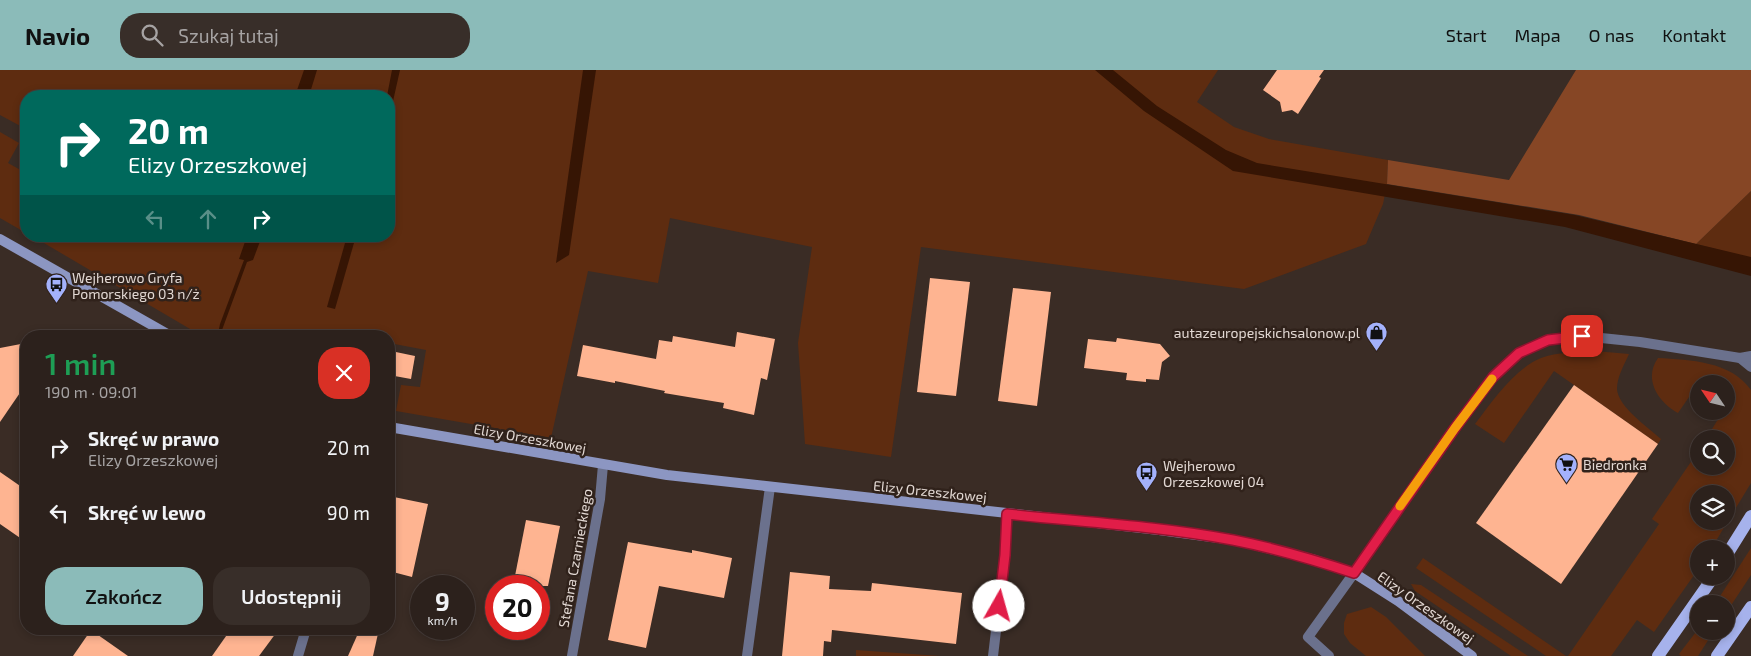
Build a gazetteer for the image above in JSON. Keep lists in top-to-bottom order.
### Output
{
  "streets": {
    "street": ["Elizy Orzeszkowej", "Stefana Czarnieckiego"]
  },
  "crossings": [
    ["Elizy Orzeszkowej", "Stefana Czarnieckiego"]
  ],
  "places": {
    "bus stop": ["Wejherowo Gryfa Pomorskiego 03 n/ż", "Wejherowo Orzeszkowej 04"],
    "shop": ["autazeuropejskichsalonow.pl"],
    "supermarket": ["Biedronka"]
  },
  "north": "top left",
  "page": {
    "header": "Navio",
    "search": "Szukaj tutaj",
    "nav": [
      "Start",
      "Mapa",
      "O nas",
      "Kontakt"
    ],
    "turn": ["20 m", "Elizy Orzeszkowej"],
    "heading": ["1 min", "190 m · 09:01"],
    "map_buttons": ["+", "−"],
    "list": [
      {
        "name": "Skręć w prawo",
        "note": "Elizy Orzeszkowej",
        "value": "20 m"
      },
      {
        "name": "Skręć w lewo",
        "value": "90 m"
      }
    ],
    "buttons": ["Zakończ", "Udostępnij"],
    "speed": "9 km/h",
    "limit": "20"
  }
}
